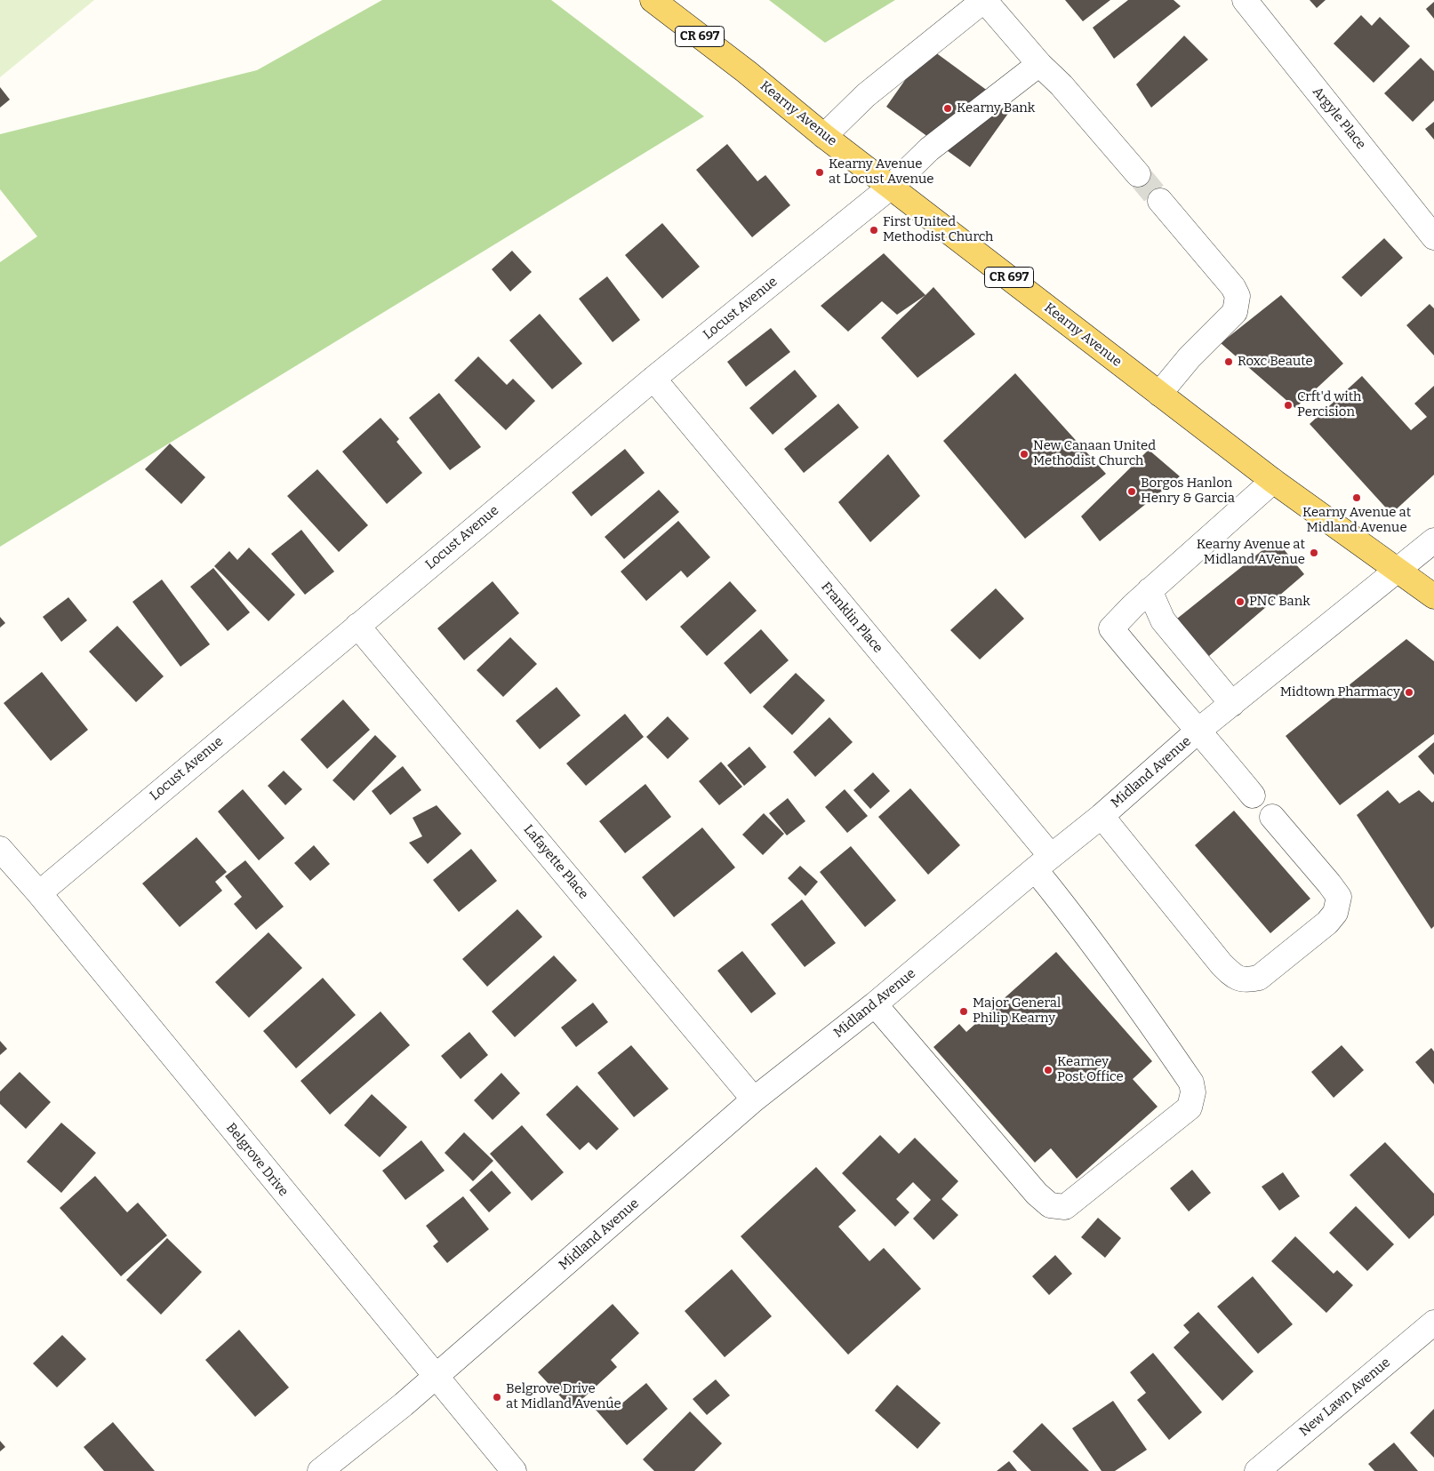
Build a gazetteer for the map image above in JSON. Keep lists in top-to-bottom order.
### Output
{
  "streets": {
    "main road": ["CR 697", "Kearny Avenue"],
    "street": [
      "Argyle Place",
      "Locust Avenue",
      "Franklin Place",
      "Midland Avenue",
      "Lafayette Place",
      "Belgrove Drive",
      "New Lawn Avenue"
    ]
  },
  "crossings": [
    ["Kearny Avenue", "Locust Avenue"],
    ["Kearny Avenue", "Midland Avenue"],
    ["Locust Avenue", "Franklin Place"],
    ["Locust Avenue", "Lafayette Place"],
    ["Locust Avenue", "Belgrove Drive"],
    ["Franklin Place", "Midland Avenue"],
    ["Midland Avenue", "Lafayette Place"],
    ["Midland Avenue", "Belgrove Drive"]
  ],
  "places": [
    "Kearny Bank",
    "Kearny Avenue at Locust Avenue",
    "First United Methodist Church",
    "Roxc Beaute",
    "Crft'd with Percision",
    "New Canaan United Methodist Church",
    "Borgos Hanlon Henry & Garcia",
    "Kearny Avenue at Midland Avenue",
    "Kearny Avenue at Midland AVenue",
    "PNC Bank",
    "Midtown Pharmacy",
    "Major General Philip Kearny",
    "Kearney Post Office",
    "Belgrove Drive at Midland Avenue"
  ]
}
